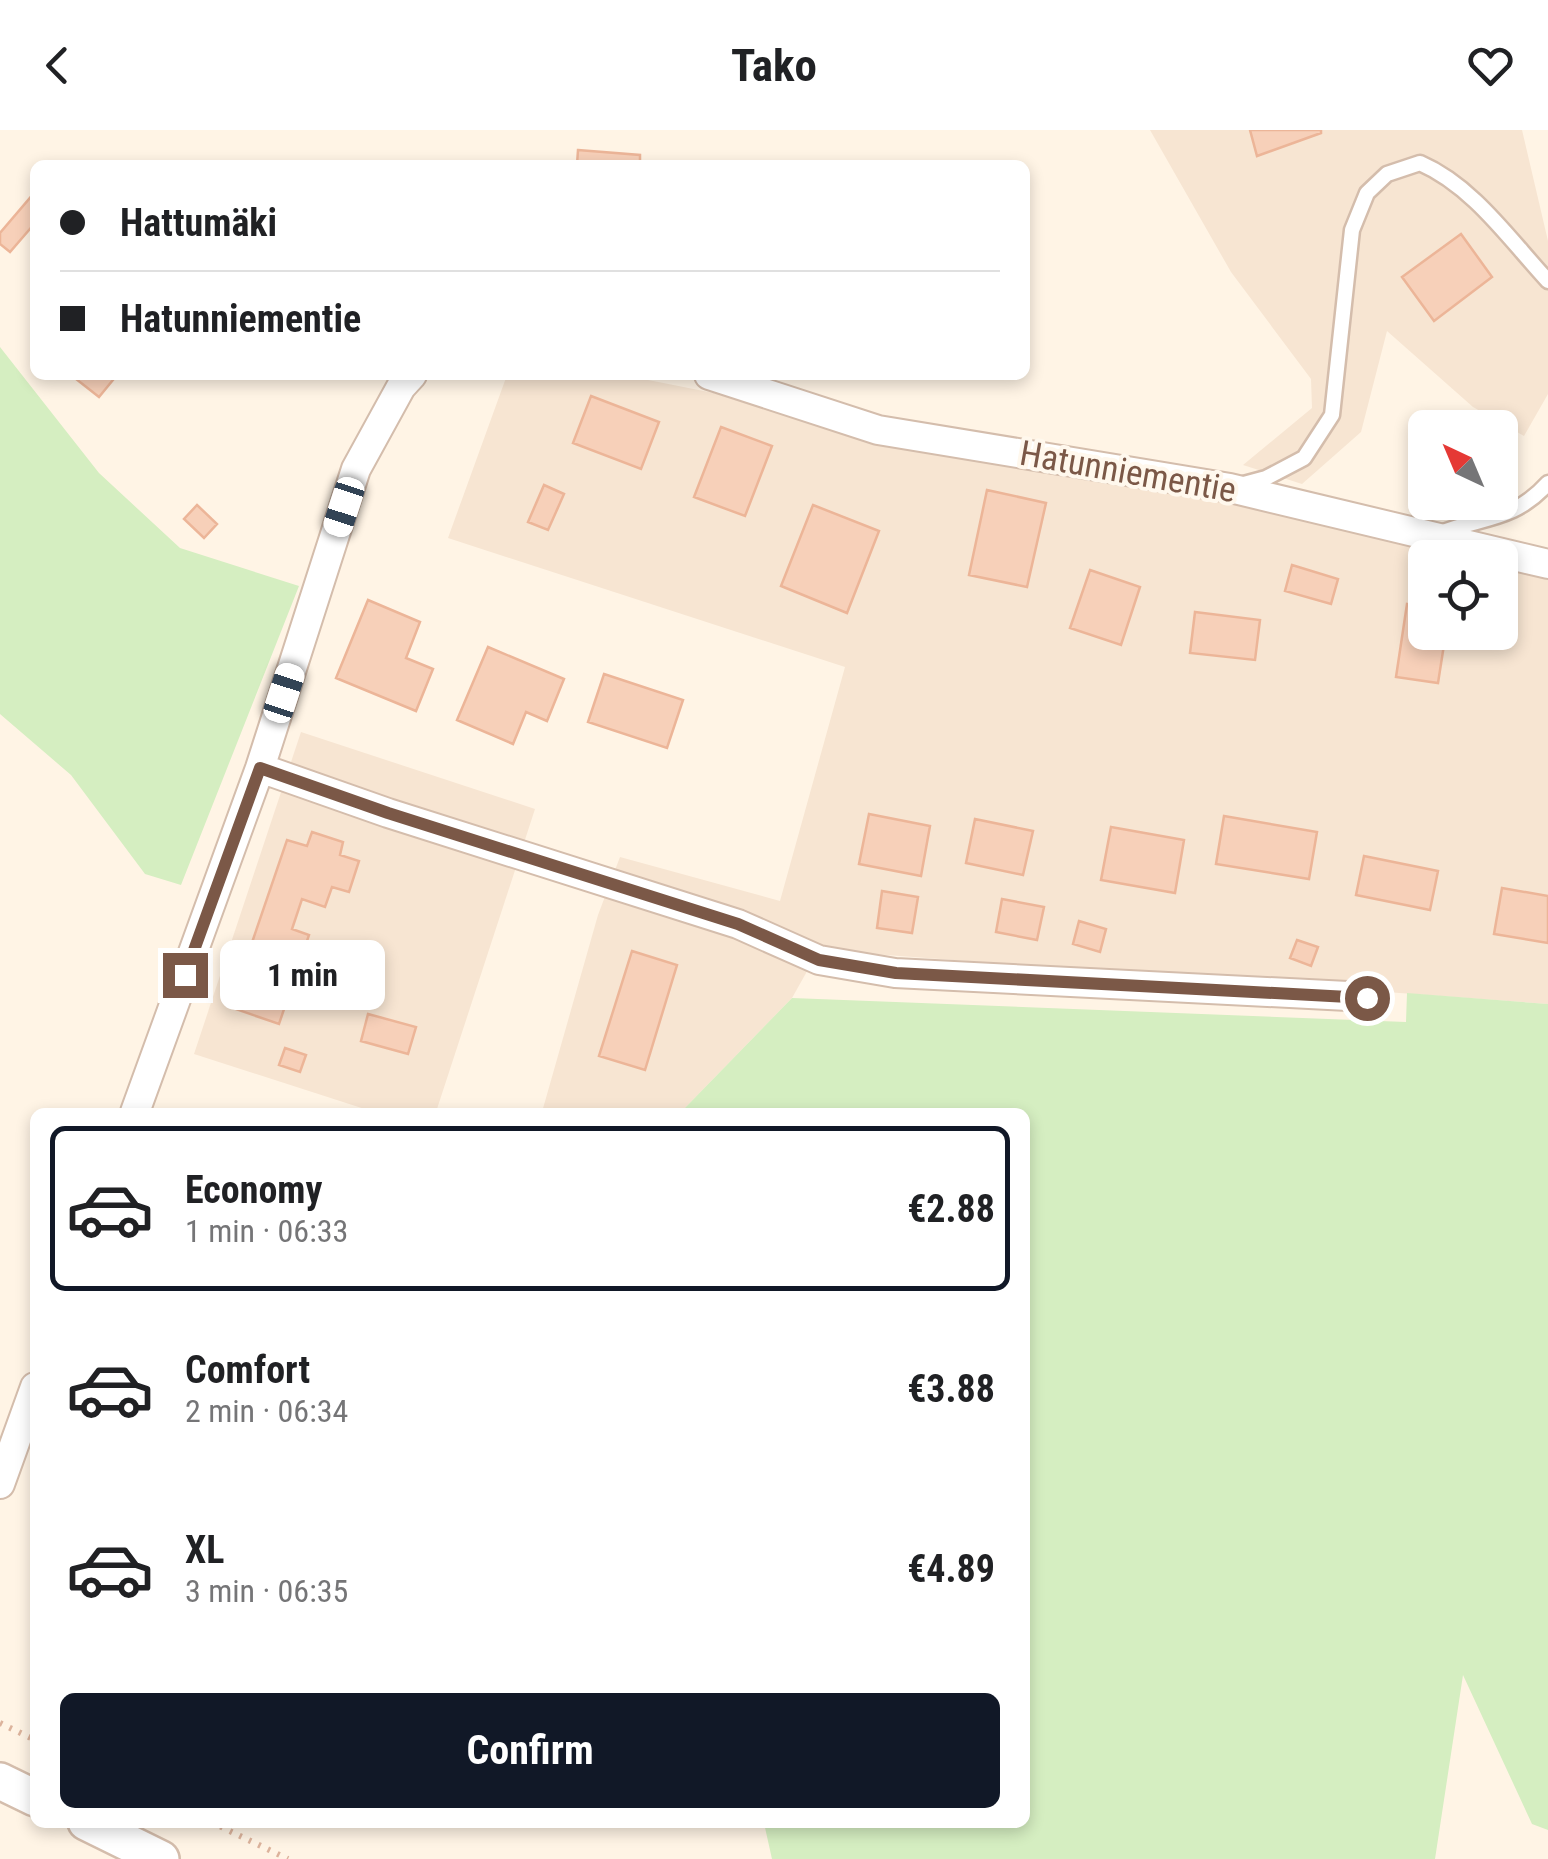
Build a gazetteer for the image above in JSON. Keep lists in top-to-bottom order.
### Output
{
  "streets": {
    "street": ["Hatunniementie"]
  },
  "north": "top left",
  "page": {
    "header": "Tako",
    "banner": ["Hattumäki", "Hatunniementie"],
    "bubble": "1 min",
    "list": [
      {
        "name": "Economy",
        "note": "1 min · 06:33",
        "value": "€2.88"
      },
      {
        "name": "Comfort",
        "note": "2 min · 06:34",
        "value": "€3.88"
      },
      {
        "name": "XL",
        "note": "3 min · 06:35",
        "value": "€4.89"
      }
    ],
    "buttons": "Confirm"
  }
}
